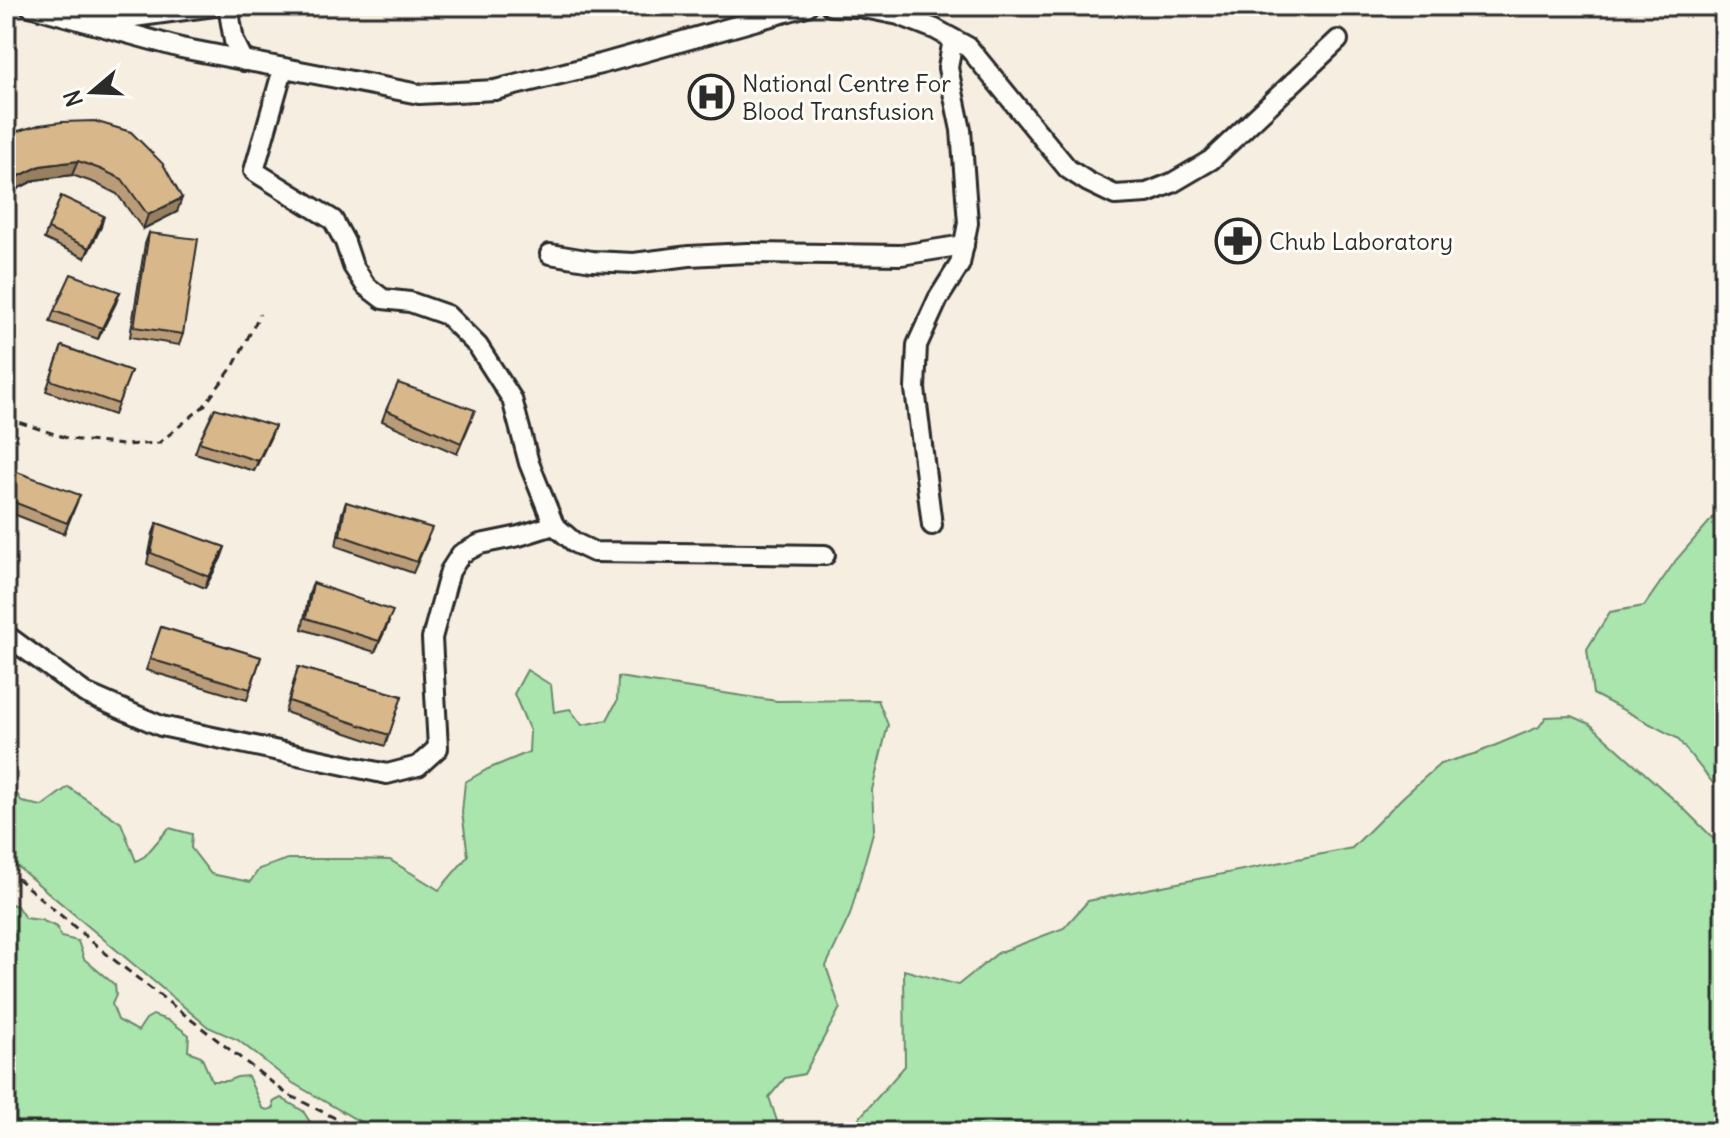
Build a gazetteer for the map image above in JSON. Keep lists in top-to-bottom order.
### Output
{
  "places": {
    "hospital": ["National Centre For Blood Transfusion"],
    "pharmacy": ["Chub Laboratory"]
  },
  "north": "left"
}
